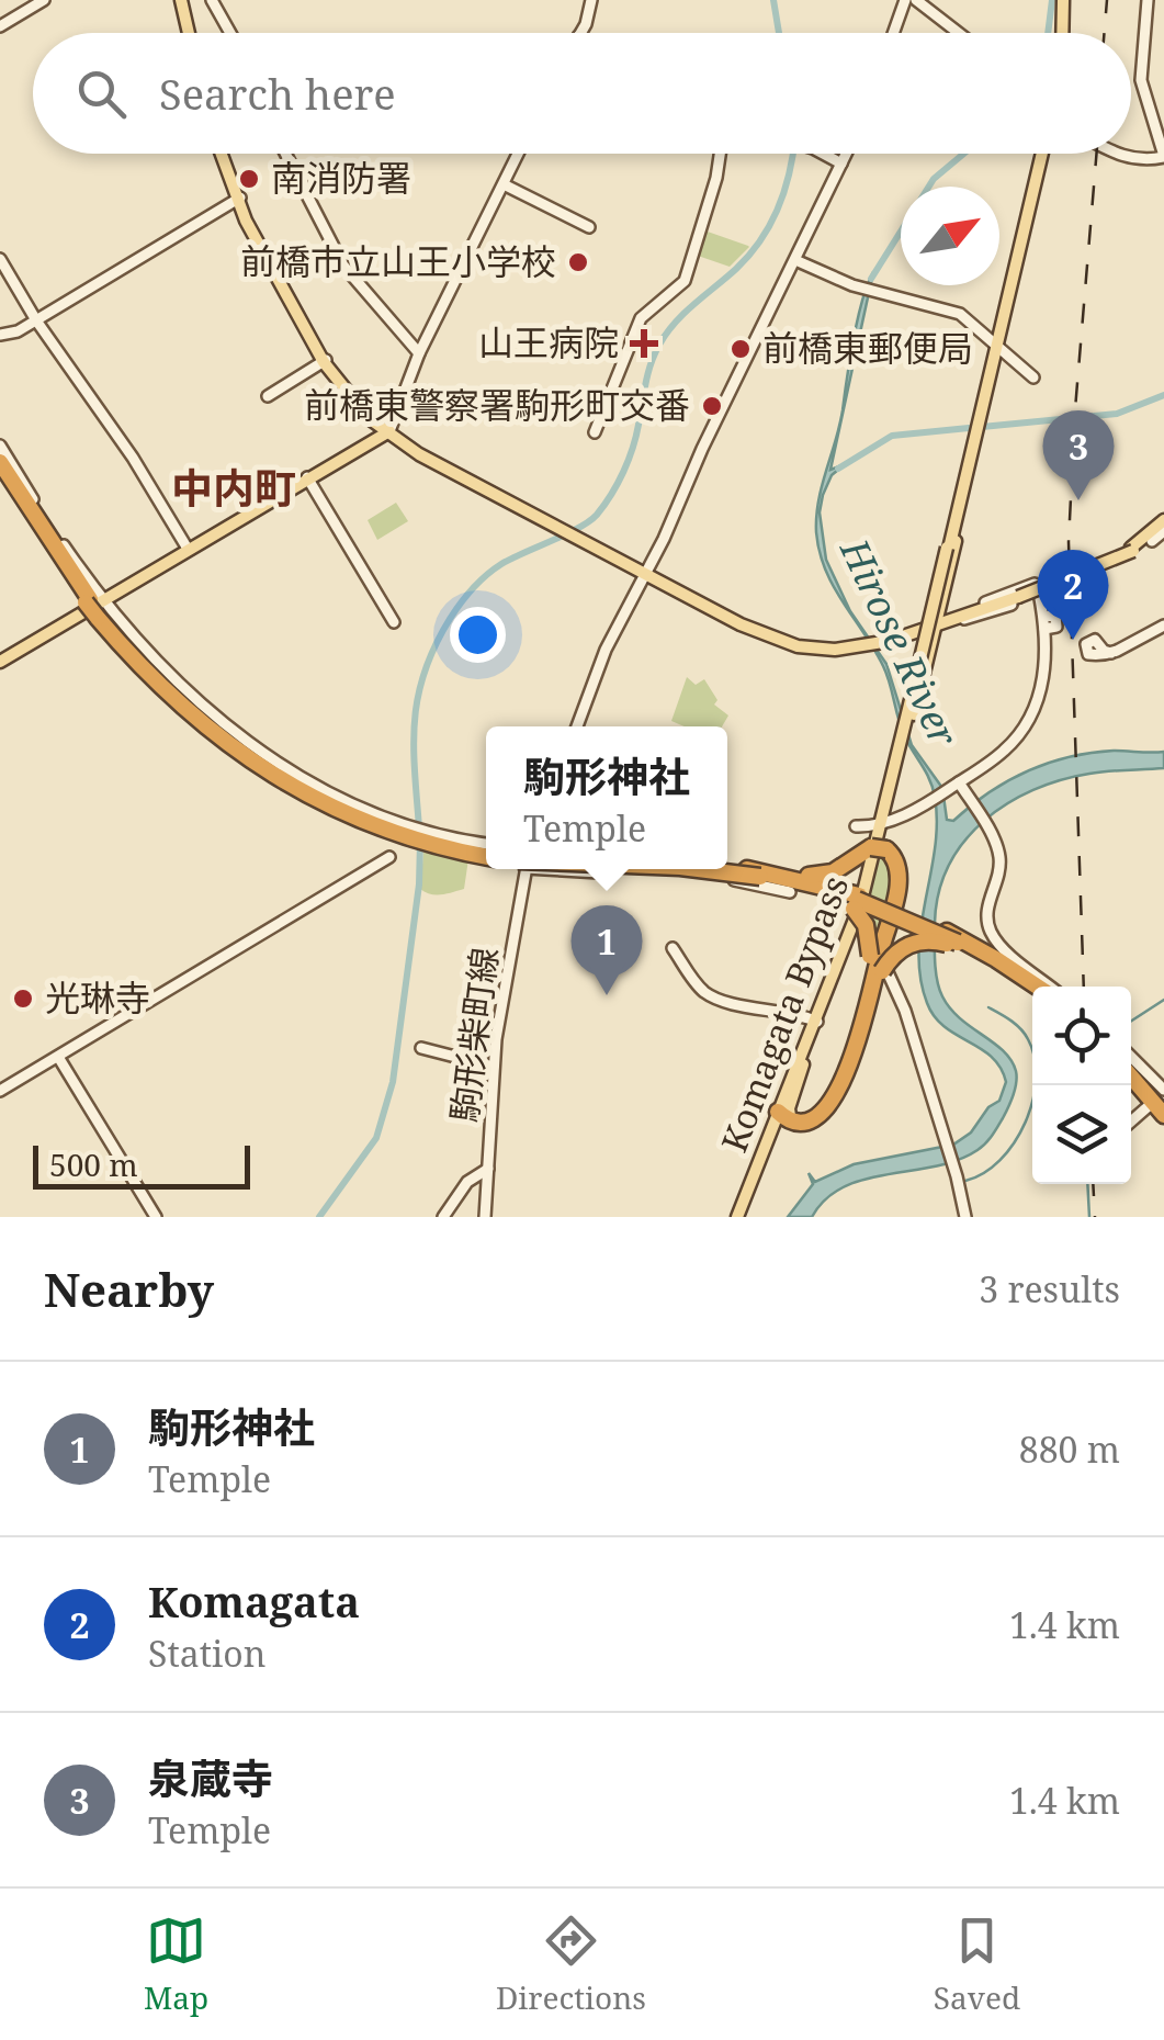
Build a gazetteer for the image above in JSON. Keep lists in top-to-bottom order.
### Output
{
  "streets": {
    "main road": ["Komagata Bypass"],
    "street": ["駒形柴町線"]
  },
  "districts": ["中内町"],
  "water": ["Hirose River"],
  "places": {
    "other": [
      "南消防署",
      "前橋市立山王小学校",
      "前橋東郵便局",
      "前橋東警察署駒形町交番",
      "光琳寺"
    ],
    "health": ["山王病院"]
  },
  "scale_bar": "500 m",
  "north": "top right",
  "page": {
    "search": "Search here",
    "pins": ["3", "2", "1"],
    "popup": ["駒形神社", "Temple"],
    "scale": "500 m",
    "heading": ["Nearby", "3 results"],
    "list": [
      {
        "mark": "1",
        "name": "駒形神社",
        "note": "Temple",
        "value": "880 m"
      },
      {
        "mark": "2",
        "name": "Komagata",
        "note": "Station",
        "value": "1.4 km"
      },
      {
        "mark": "3",
        "name": "泉蔵寺",
        "note": "Temple",
        "value": "1.4 km"
      }
    ],
    "nav": ["Map", "Directions", "Saved"]
  }
}
